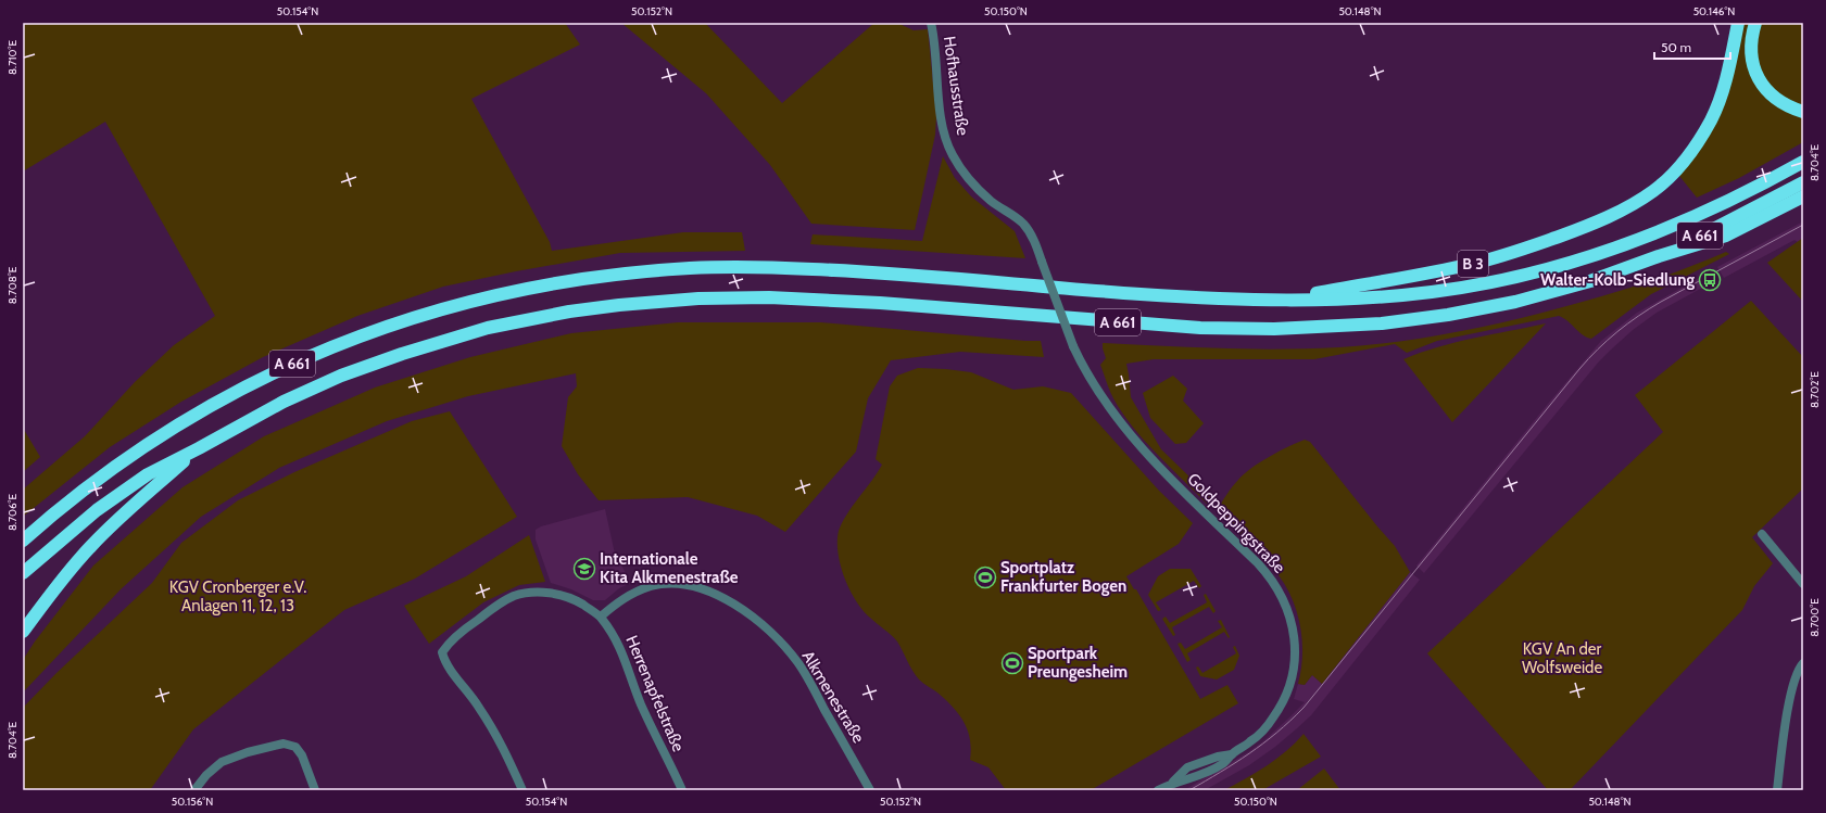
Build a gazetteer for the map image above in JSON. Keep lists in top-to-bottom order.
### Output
{
  "streets": {
    "highway": ["A 661", "B 3"],
    "street": [
      "Hofhausstraße",
      "Goldpeppingstraße",
      "Herrenapfelstraße",
      "Alkmenestraße"
    ]
  },
  "crossings": [
    ["Hofhausstraße", "Goldpeppingstraße"],
    ["A 661", "B 3"],
    ["Herrenapfelstraße", "Alkmenestraße"]
  ],
  "parks": ["KGV Cronberger e.V. Anlagen 11, 12, 13", "KGV An der Wolfsweide"],
  "places": {
    "bus stop": ["Walter-Kolb-Siedlung"],
    "school or university": ["Internationale Kita Alkmenestraße"],
    "sports": ["Sportplatz Frankfurter Bogen", "Sportpark Preungesheim"]
  },
  "scale_bar": "50 m",
  "coordinates": [
    "50.154°N",
    "50.152°N",
    "50.150°N",
    "50.148°N",
    "50.146°N",
    "8.710°E",
    "8.704°E",
    "8.708°E",
    "8.702°E",
    "8.706°E",
    "8.700°E",
    "50.156°N"
  ]
}
